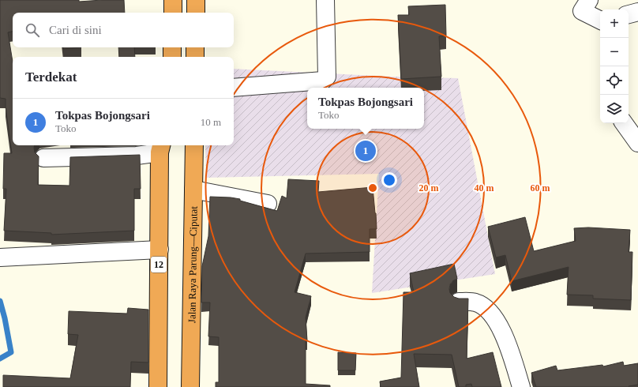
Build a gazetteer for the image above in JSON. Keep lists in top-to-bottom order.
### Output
{
  "streets": {
    "highway": ["12", "Jalan Raya Parung—Ciputat"]
  },
  "page": {
    "map_buttons": ["+", "−"],
    "search": "Cari di sini",
    "heading": "Terdekat",
    "popup": ["Tokpas Bojongsari", "Toko"],
    "list": [
      {
        "mark": "1",
        "name": "Tokpas Bojongsari",
        "note": "Toko",
        "value": "10 m"
      }
    ],
    "pins": "1"
  },
  "rings": ["20 m", "40 m", "60 m"]
}
